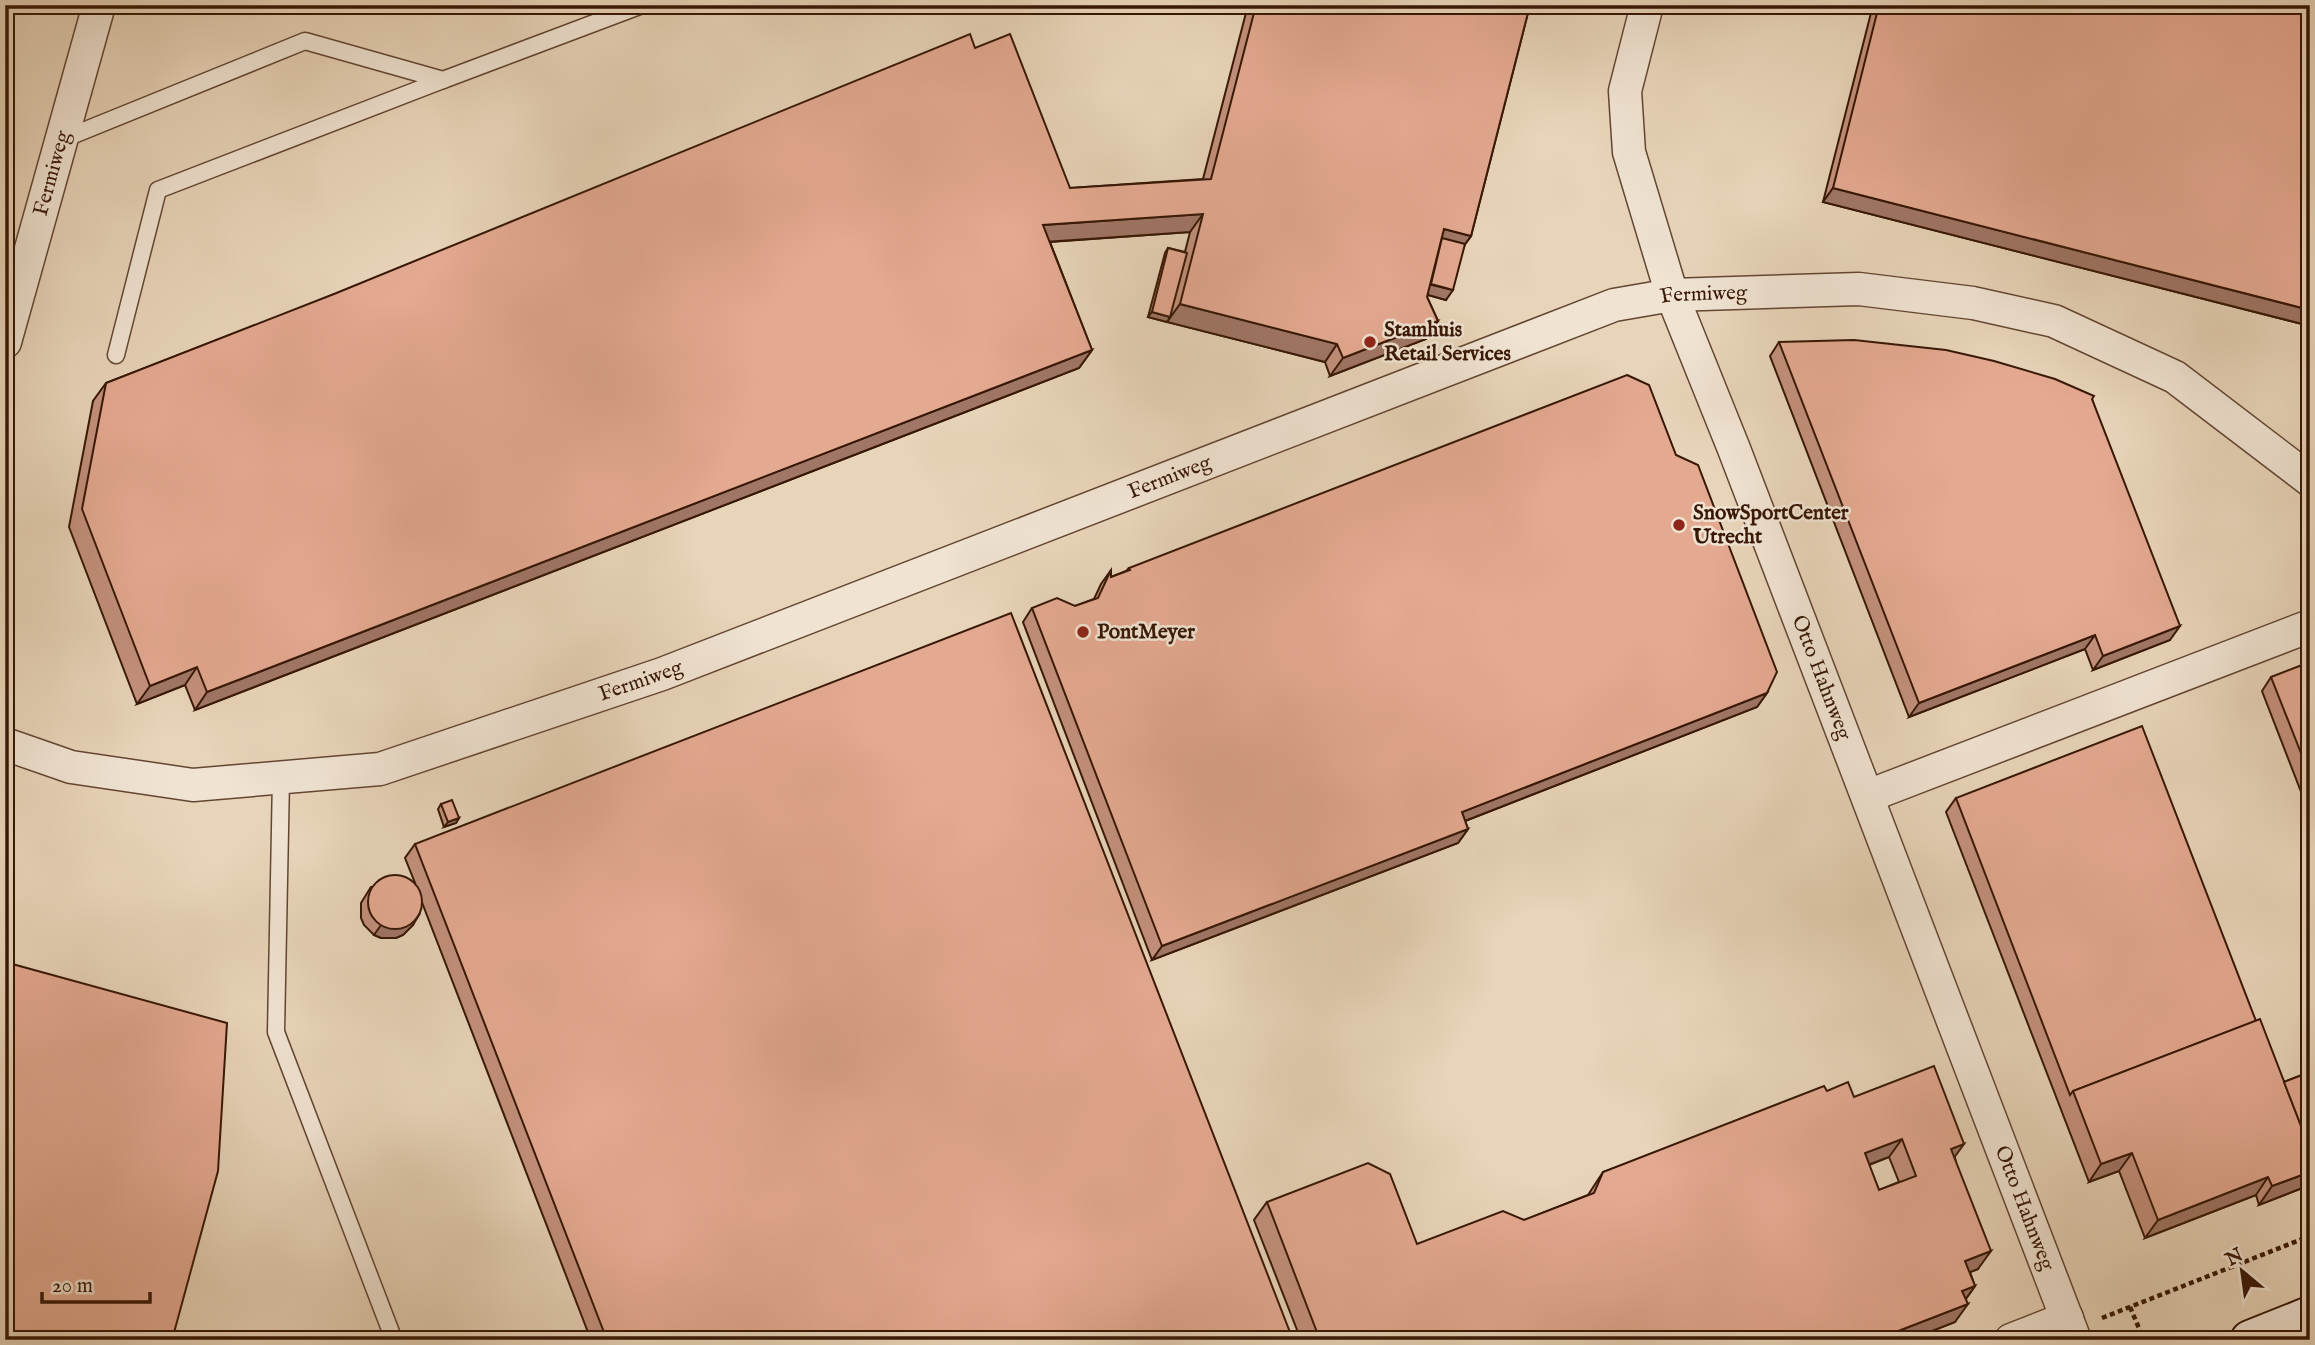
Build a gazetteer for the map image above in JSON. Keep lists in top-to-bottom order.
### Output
{
  "streets": {
    "street": ["Fermiweg", "Otto Hahnweg"]
  },
  "crossings": [
    ["Fermiweg", "Otto Hahnweg"]
  ],
  "places": ["Stamhuis Retail Services", "SnowSportCenter Utrecht", "PontMeyer"],
  "scale_bar": "20 m",
  "north": "top left"
}
